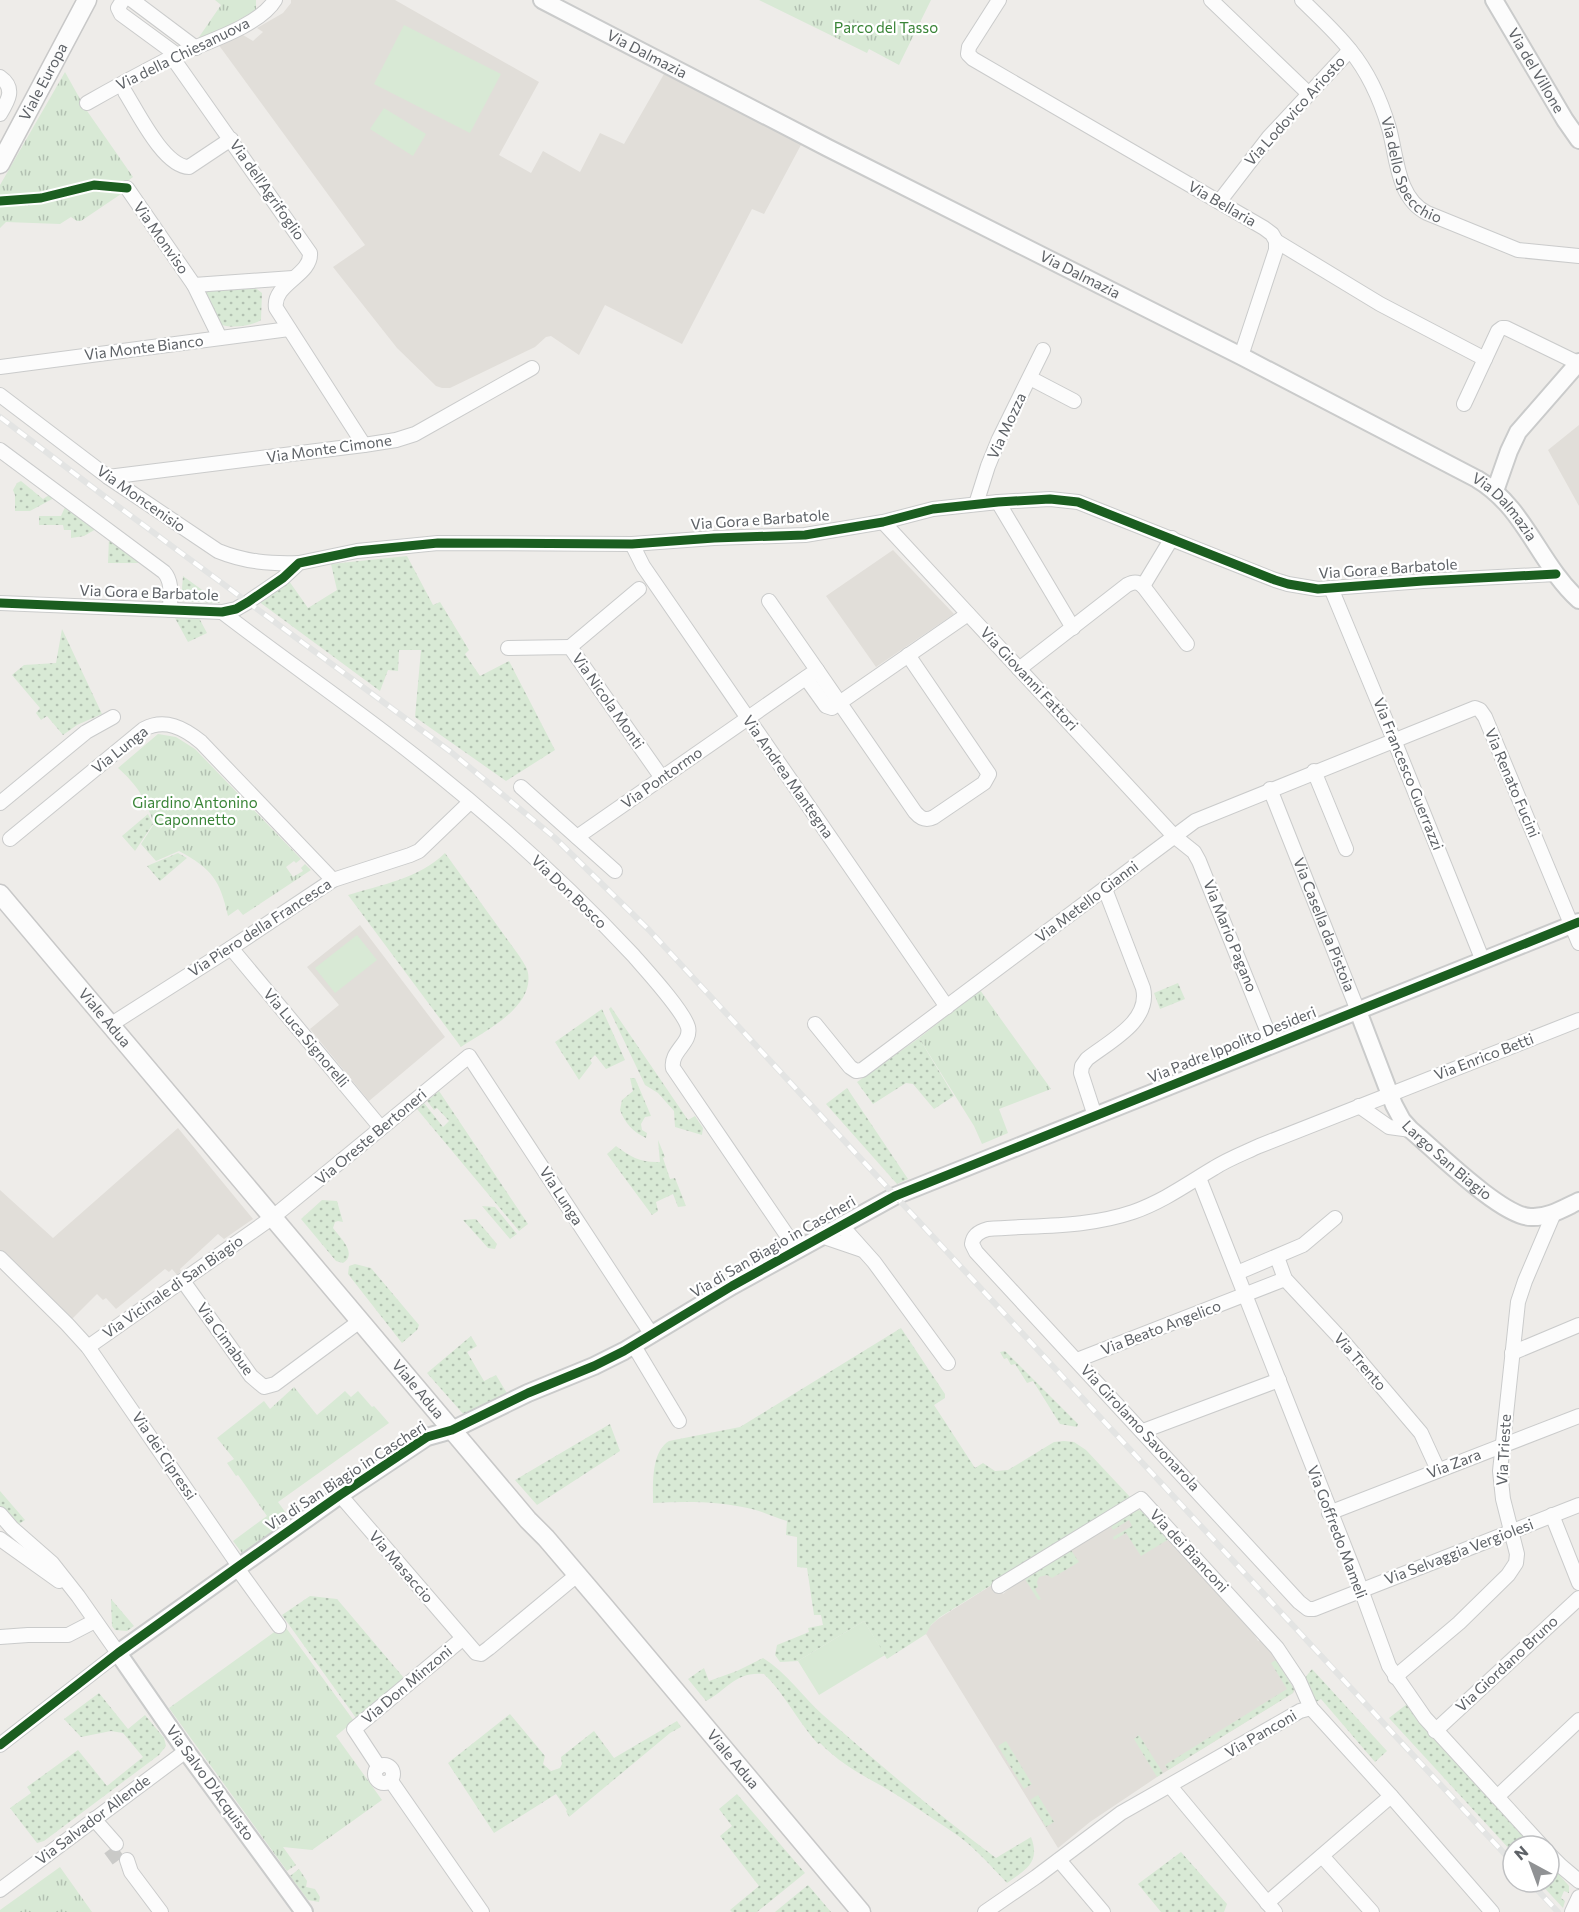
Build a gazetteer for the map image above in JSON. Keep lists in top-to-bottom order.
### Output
{
  "streets": {
    "main road": ["Viale Europa", "Viale Adua"],
    "street": [
      "Via della Chiesanuova",
      "Via Dalmazia",
      "Via del Villone",
      "Via Lodovico Ariosto",
      "Via dello Specchio",
      "Via dell'Agrifoglio",
      "Via Bellaria",
      "Via Monviso",
      "Via Monte Bianco",
      "Via Mozza",
      "Via Monte Cimone",
      "Via Moncenisio",
      "Via Gora e Barbatole",
      "Via Giovanni Fattori",
      "Via Nicola Monti",
      "Via Lunga",
      "Via Francesco Guerrazzi",
      "Via Andrea Mantegna",
      "Via Pontormo",
      "Via Renato Fucini",
      "Via Don Bosco",
      "Via Metello Gianni",
      "Via Casella da Pistoia",
      "Via Piero della Francesca",
      "Via Mario Pagano",
      "Via Luca Signorelli",
      "Via Padre Ippolito Desideri",
      "Via Enrico Betti",
      "Via Oreste Bertoneri",
      "Largo San Biagio",
      "Via di San Biagio in Cascheri",
      "Via Vicinale di San Biagio",
      "Via Beato Angelico",
      "Via Cimabue",
      "Via Trento",
      "Via Girolamo Savonarola",
      "Via Trieste",
      "Via dei Cipressi",
      "Via Zara",
      "Via Goffredo Mameli",
      "Via dei Bianconi",
      "Via Selvaggia Vergiolesi",
      "Via Masaccio",
      "Via Giordano Bruno",
      "Via Don Minzoni",
      "Via Panconi",
      "Via Salvo D'Acquisto",
      "Via Salvador Allende"
    ]
  },
  "crossings": [
    ["Via della Chiesanuova", "Via dell'Agrifoglio"],
    ["Via Dalmazia", "Via Gora e Barbatole"],
    ["Via Lodovico Ariosto", "Via dello Specchio"],
    ["Via Lodovico Ariosto", "Via Bellaria"],
    ["Via dell'Agrifoglio", "Via Monte Bianco"],
    ["Via dell'Agrifoglio", "Via Monte Cimone"],
    ["Via Monviso", "Via Monte Bianco"],
    ["Via Mozza", "Via Gora e Barbatole"],
    ["Via Monte Cimone", "Via Moncenisio"],
    ["Via Moncenisio", "Via Gora e Barbatole"],
    ["Via Gora e Barbatole", "Via Giovanni Fattori"],
    ["Via Gora e Barbatole", "Via Francesco Guerrazzi"],
    ["Via Gora e Barbatole", "Via Andrea Mantegna"],
    ["Via Gora e Barbatole", "Via Don Bosco"],
    ["Via Giovanni Fattori", "Via Metello Gianni"],
    ["Via Giovanni Fattori", "Via Mario Pagano"],
    ["Via Nicola Monti", "Via Pontormo"],
    ["Via Lunga", "Via Piero della Francesca"],
    ["Via Lunga", "Via Oreste Bertoneri"],
    ["Via Lunga", "Via di San Biagio in Cascheri"],
    ["Via Francesco Guerrazzi", "Via Renato Fucini"],
    ["Via Francesco Guerrazzi", "Via Metello Gianni"],
    ["Via Francesco Guerrazzi", "Via Padre Ippolito Desideri"],
    ["Via Andrea Mantegna", "Via Pontormo"],
    ["Via Andrea Mantegna", "Via Metello Gianni"],
    ["Via Renato Fucini", "Via Metello Gianni"],
    ["Via Renato Fucini", "Via Padre Ippolito Desideri"],
    ["Via Don Bosco", "Via Piero della Francesca"],
    ["Via Don Bosco", "Via di San Biagio in Cascheri"],
    ["Via Metello Gianni", "Via Casella da Pistoia"],
    ["Via Metello Gianni", "Via Mario Pagano"],
    ["Via Casella da Pistoia", "Via Padre Ippolito Desideri"],
    ["Via Casella da Pistoia", "Via Enrico Betti"],
    ["Via Casella da Pistoia", "Largo San Biagio"],
    ["Via Piero della Francesca", "Viale Adua"],
    ["Via Piero della Francesca", "Via Luca Signorelli"],
    ["Via Mario Pagano", "Via Padre Ippolito Desideri"],
    ["Viale Adua", "Via Oreste Bertoneri"],
    ["Viale Adua", "Via di San Biagio in Cascheri"],
    ["Viale Adua", "Via Vicinale di San Biagio"],
    ["Viale Adua", "Via Cimabue"],
    ["Viale Adua", "Via Don Minzoni"],
    ["Via Luca Signorelli", "Via Oreste Bertoneri"],
    ["Via Padre Ippolito Desideri", "Via di San Biagio in Cascheri"],
    ["Via Enrico Betti", "Largo San Biagio"],
    ["Via Enrico Betti", "Via Girolamo Savonarola"],
    ["Via Enrico Betti", "Via Goffredo Mameli"],
    ["Via Oreste Bertoneri", "Via Vicinale di San Biagio"],
    ["Largo San Biagio", "Via Trieste"],
    ["Via di San Biagio in Cascheri", "Via dei Cipressi"],
    ["Via di San Biagio in Cascheri", "Via Masaccio"],
    ["Via di San Biagio in Cascheri", "Via Salvo D'Acquisto"],
    ["Via Vicinale di San Biagio", "Via Cimabue"],
    ["Via Vicinale di San Biagio", "Via dei Cipressi"],
    ["Via Beato Angelico", "Via Trento"],
    ["Via Beato Angelico", "Via Girolamo Savonarola"],
    ["Via Beato Angelico", "Via Goffredo Mameli"],
    ["Via Trento", "Via Zara"],
    ["Via Girolamo Savonarola", "Via Selvaggia Vergiolesi"],
    ["Via Trieste", "Via Zara"],
    ["Via Trieste", "Via Goffredo Mameli"],
    ["Via Trieste", "Via Selvaggia Vergiolesi"],
    ["Via Zara", "Via Goffredo Mameli"],
    ["Via Goffredo Mameli", "Via Selvaggia Vergiolesi"],
    ["Via Goffredo Mameli", "Via Giordano Bruno"],
    ["Via dei Bianconi", "Via Panconi"],
    ["Via Masaccio", "Via Don Minzoni"],
    ["Via Salvo D'Acquisto", "Via Salvador Allende"]
  ],
  "parks": ["Parco del Tasso", "Giardino Antonino Caponnetto"],
  "north": "top left"
}
